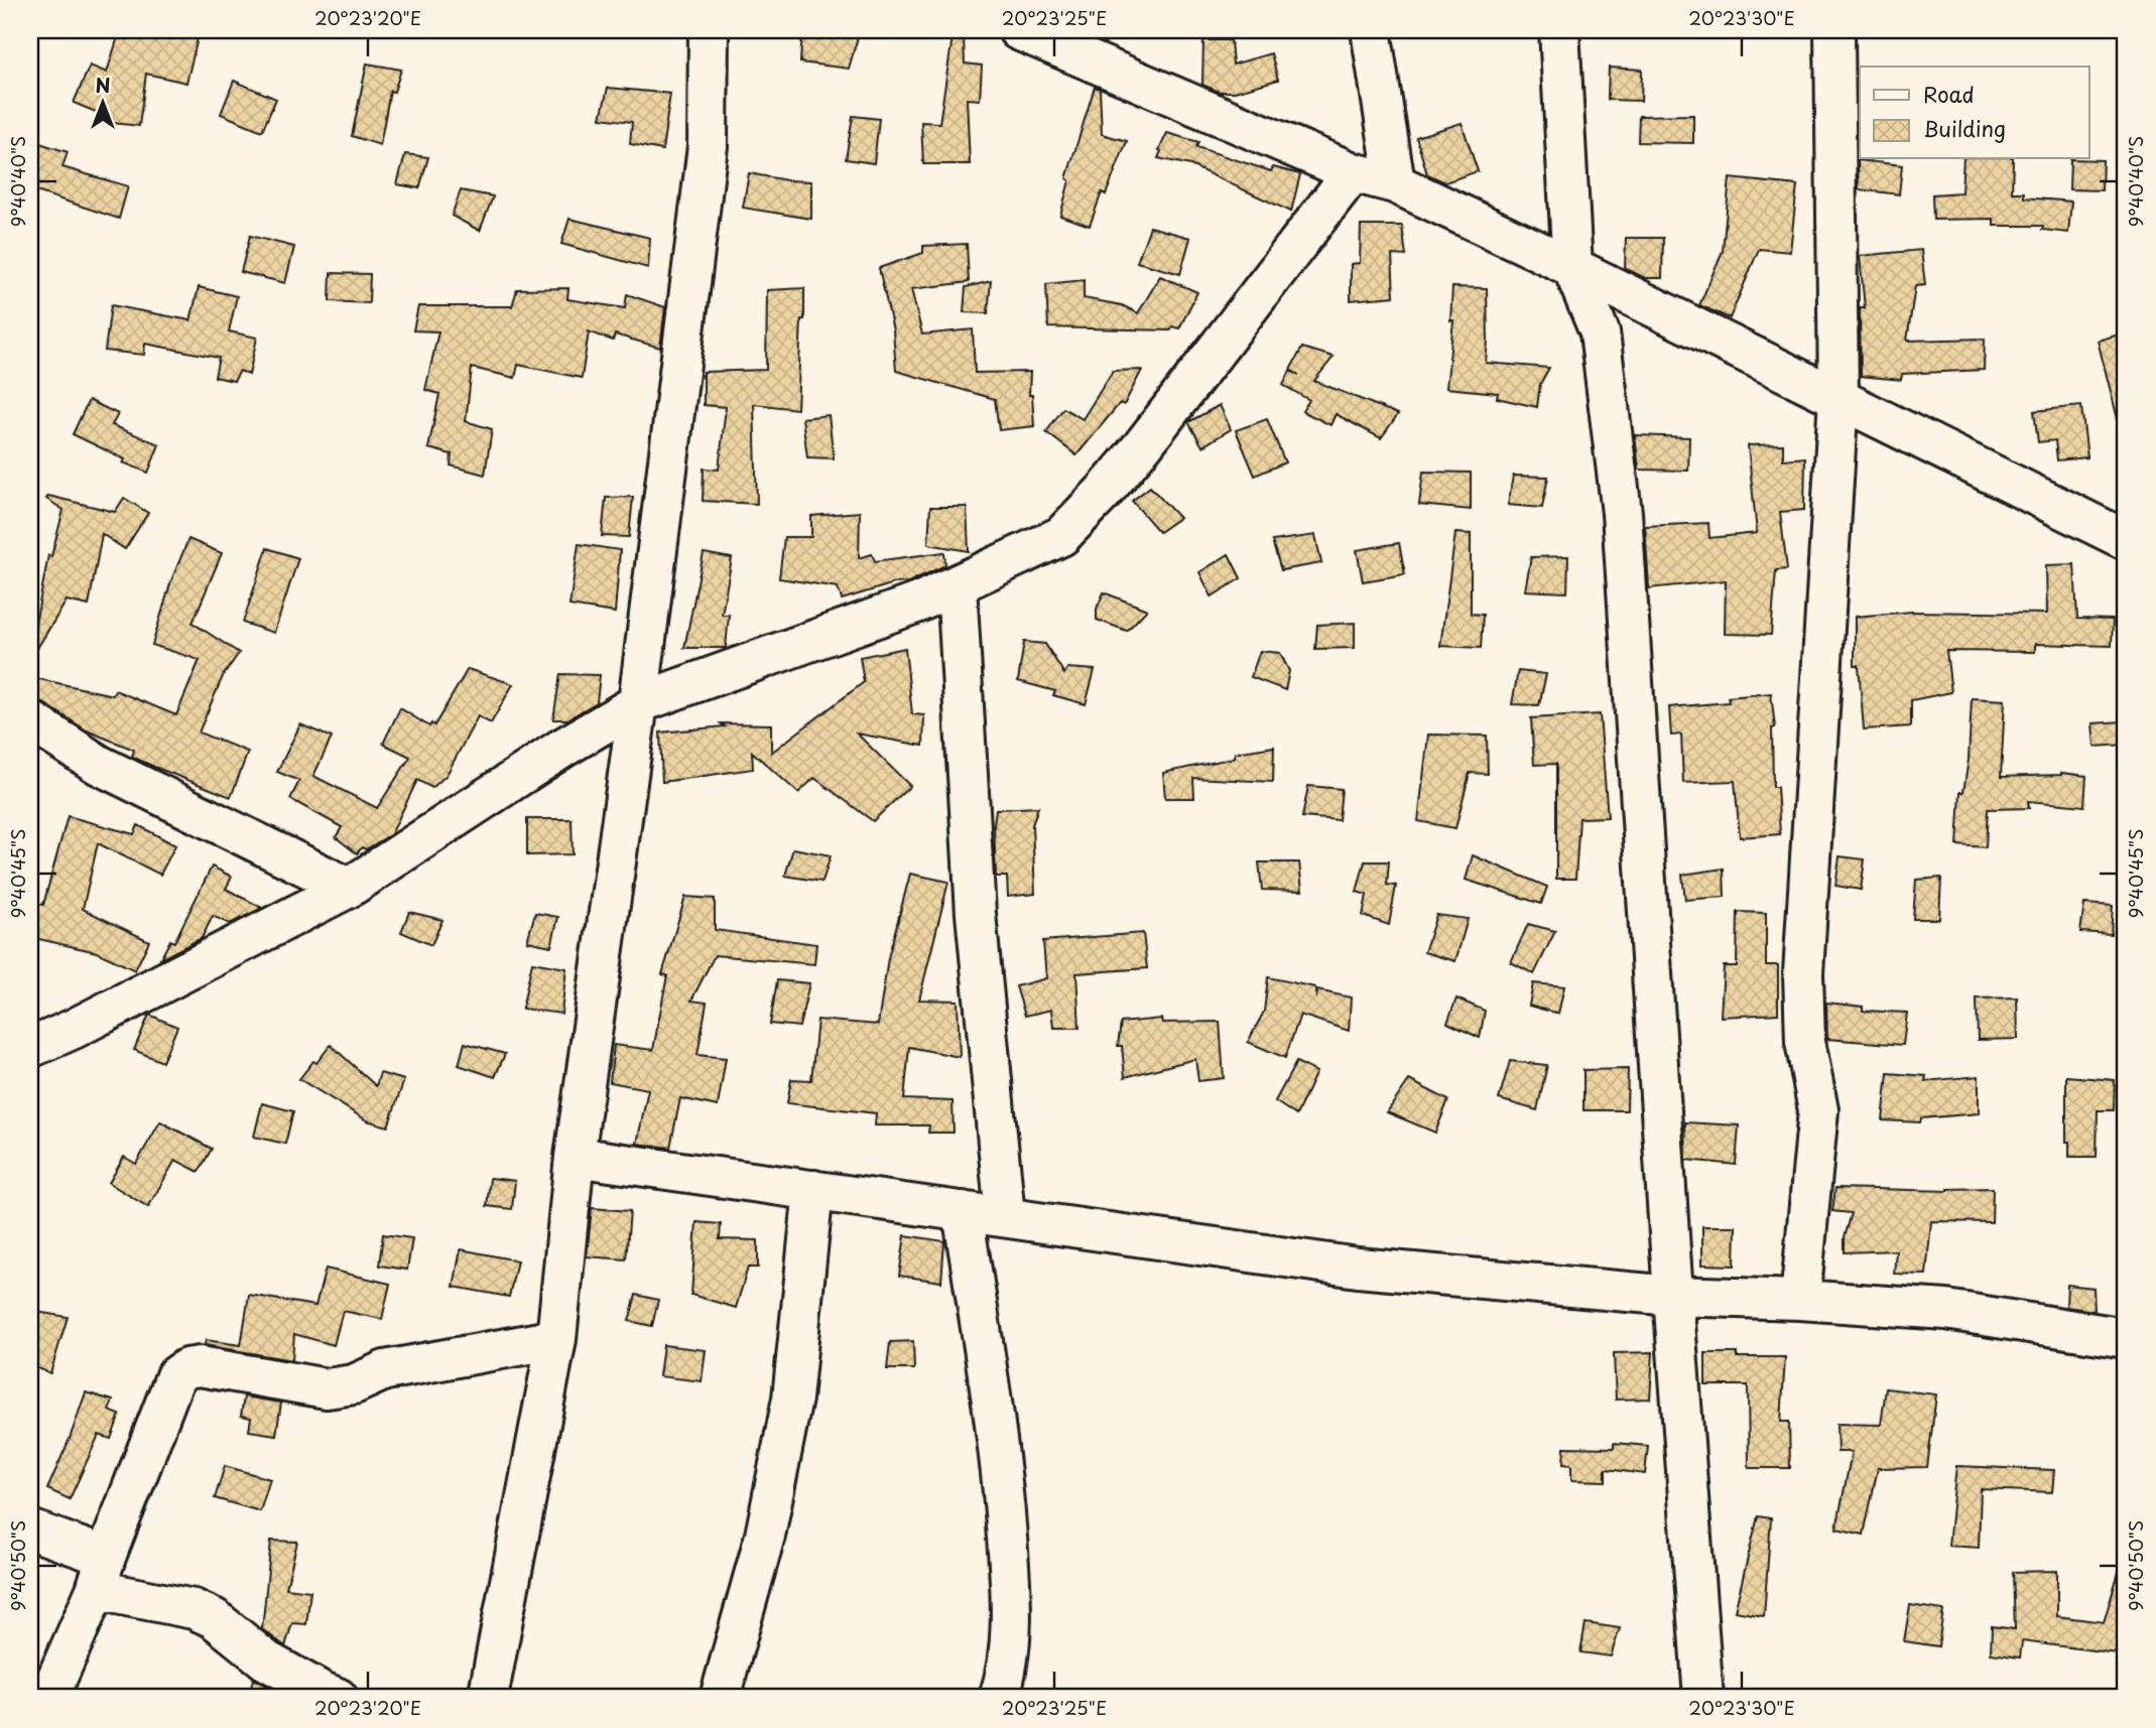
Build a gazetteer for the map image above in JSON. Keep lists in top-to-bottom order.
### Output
{
  "legend": ["Road", "Building"],
  "north": "top",
  "coordinates": [
    "20°23'20\"E",
    "20°23'25\"E",
    "20°23'30\"E",
    "9°40'40\"S",
    "9°40'45\"S",
    "9°40'50\"S"
  ]
}
